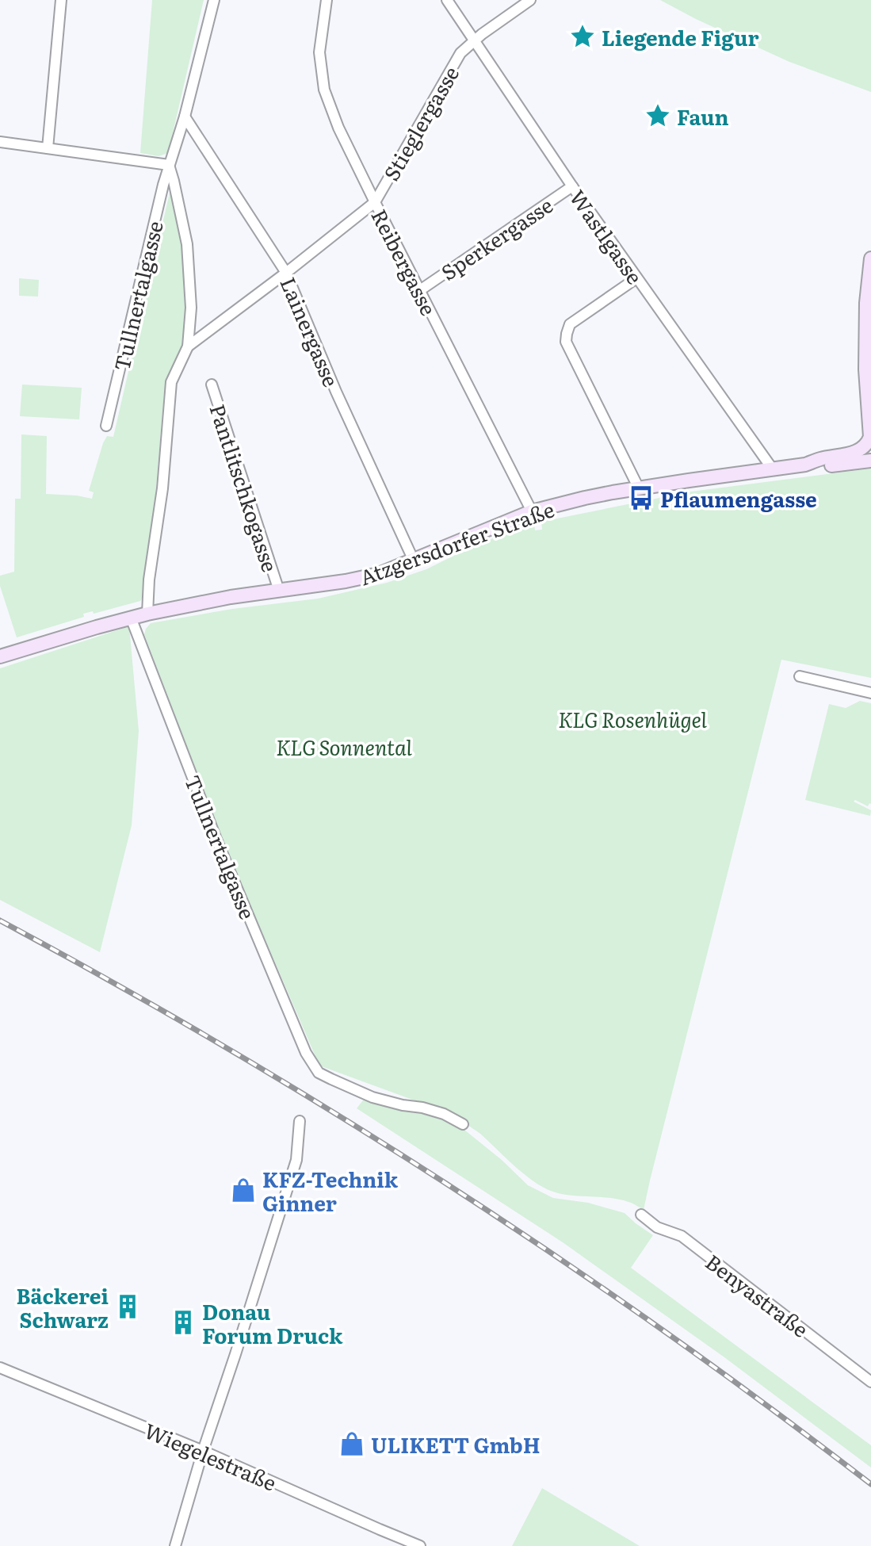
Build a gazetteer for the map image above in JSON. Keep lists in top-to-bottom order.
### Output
{
  "streets": {
    "street": [
      "Stieglergasse",
      "Wastlgasse",
      "Sperkergasse",
      "Reibergasse",
      "Tullnertalgasse",
      "Lainergasse",
      "Pantlitschkogasse",
      "Atzgersdorfer Straße",
      "Benyastraße",
      "Wiegelestraße"
    ]
  },
  "crossings": [
    ["Stieglergasse", "Wastlgasse"],
    ["Stieglergasse", "Reibergasse"],
    ["Stieglergasse", "Tullnertalgasse"],
    ["Stieglergasse", "Lainergasse"],
    ["Wastlgasse", "Sperkergasse"],
    ["Wastlgasse", "Atzgersdorfer Straße"],
    ["Sperkergasse", "Reibergasse"],
    ["Reibergasse", "Atzgersdorfer Straße"],
    ["Tullnertalgasse", "Lainergasse"],
    ["Tullnertalgasse", "Atzgersdorfer Straße"],
    ["Lainergasse", "Atzgersdorfer Straße"],
    ["Pantlitschkogasse", "Atzgersdorfer Straße"]
  ],
  "parks": ["KLG Rosenhügel", "KLG Sonnental"],
  "places": {
    "place": ["Liegende Figur", "Faun"],
    "bus stop": ["Pflaumengasse"],
    "shop": ["KFZ-Technik Ginner", "ULIKETT GmbH"],
    "building": ["Bäckerei Schwarz", "Donau Forum Druck"]
  }
}
